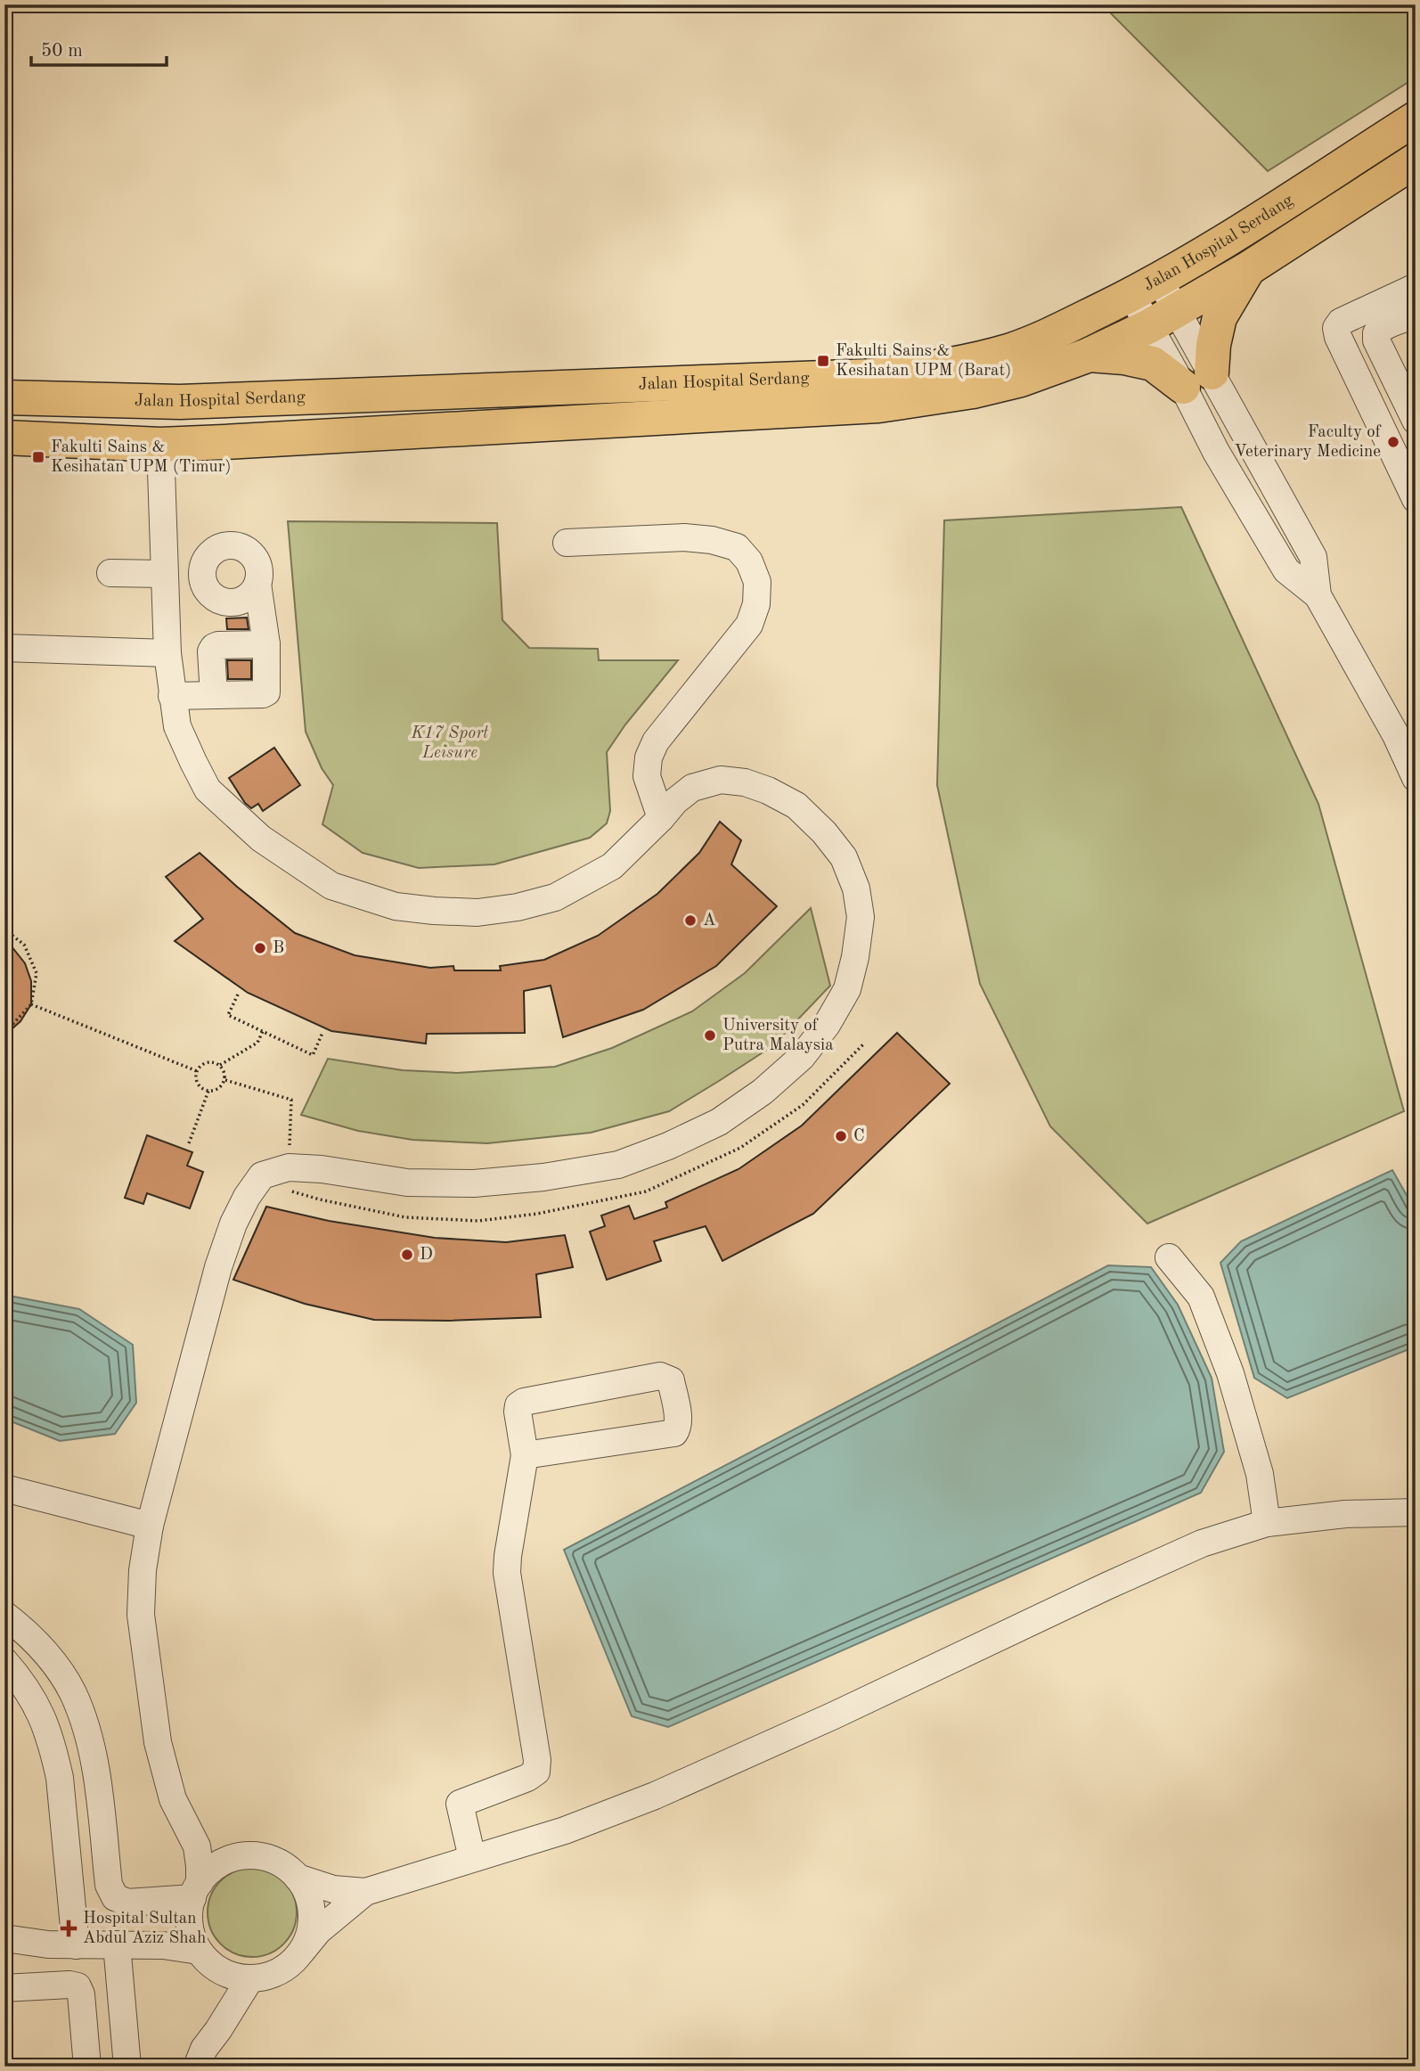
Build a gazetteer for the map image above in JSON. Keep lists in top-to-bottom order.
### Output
{
  "streets": {
    "main road": ["Jalan Hospital Serdang"]
  },
  "parks": ["K17 Sport Leisure"],
  "places": {
    "transit": ["Fakulti Sains & Kesihatan UPM (Barat)", "Fakulti Sains & Kesihatan UPM (Timur)"],
    "other": [
      "Faculty of Veterinary Medicine",
      "A",
      "B",
      "University of Putra Malaysia",
      "C",
      "D"
    ],
    "health": ["Hospital Sultan Abdul Aziz Shah"]
  },
  "scale_bar": "50 m"
}
